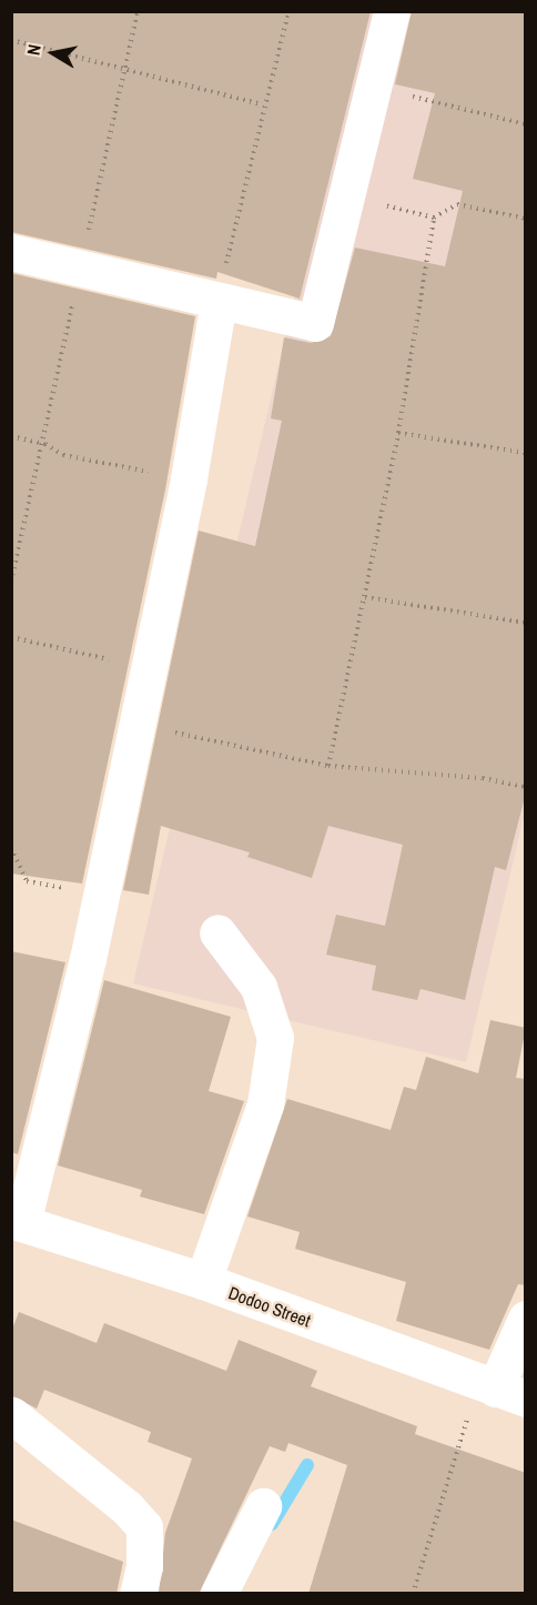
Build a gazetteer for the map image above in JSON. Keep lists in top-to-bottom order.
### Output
{
  "streets": {
    "street": ["Dodoo Street"]
  },
  "north": "left"
}
